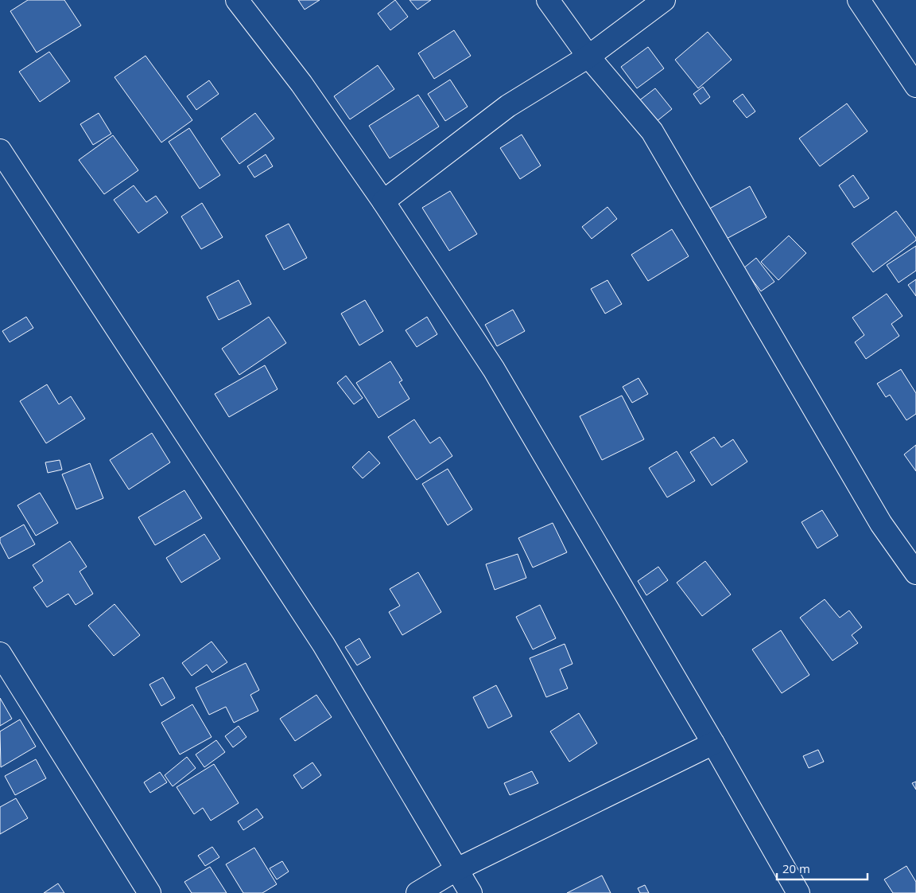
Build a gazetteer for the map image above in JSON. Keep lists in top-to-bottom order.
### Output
{
  "scale_bar": "20 m"
}
